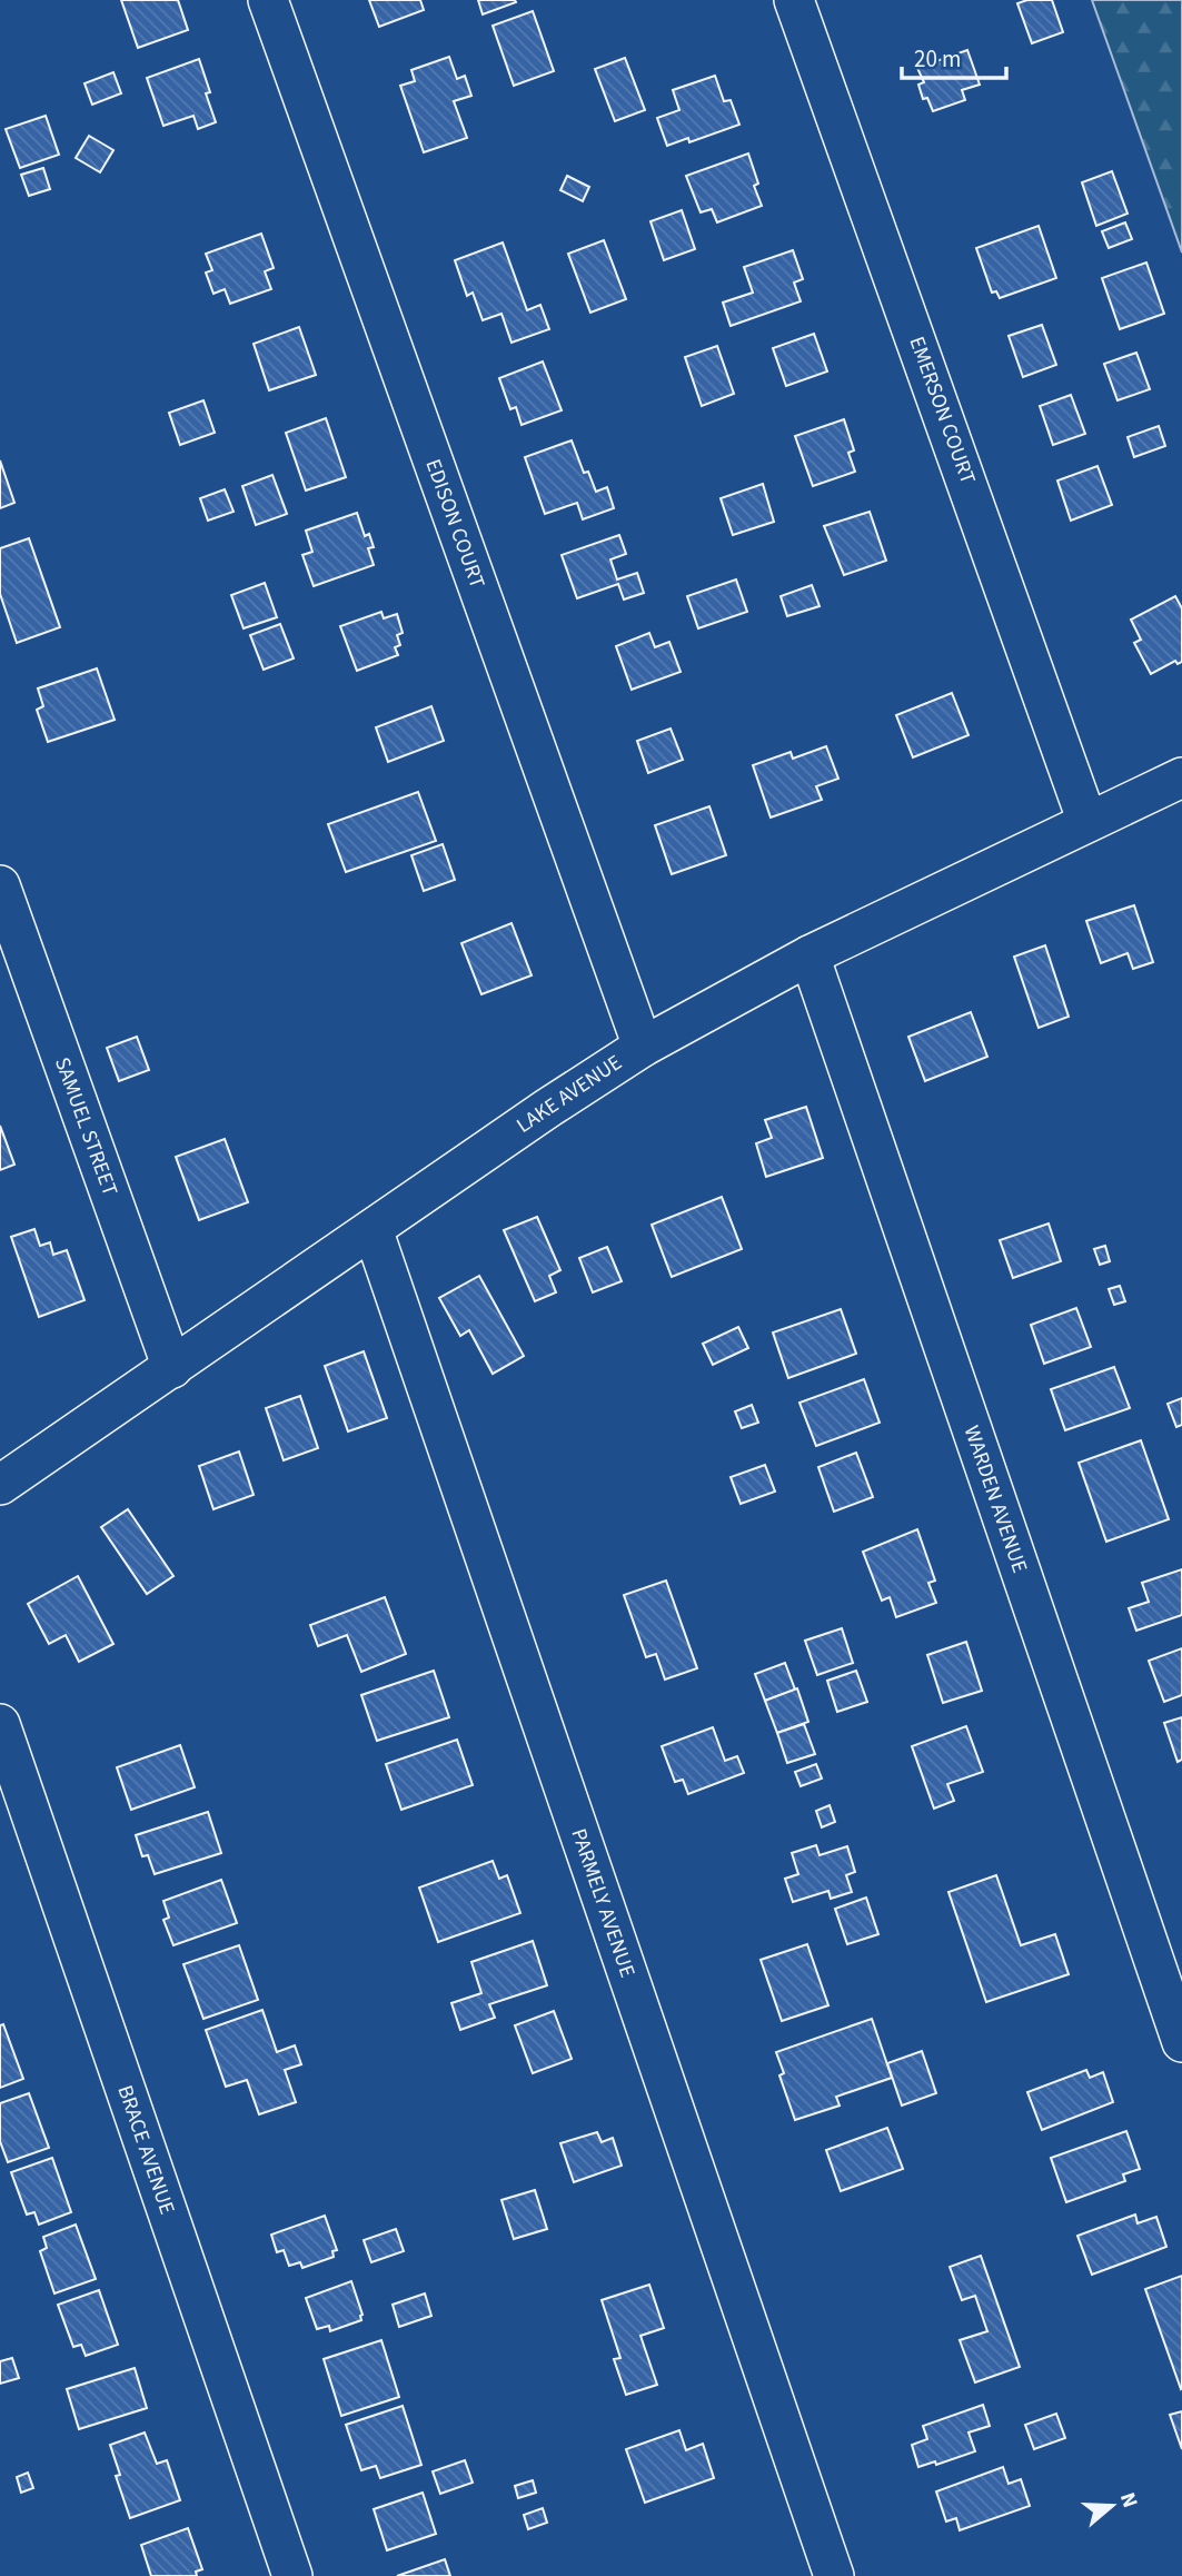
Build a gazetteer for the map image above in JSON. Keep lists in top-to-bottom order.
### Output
{
  "streets": {
    "street": [
      "EMERSON COURT",
      "EDISON COURT",
      "LAKE AVENUE",
      "SAMUEL STREET",
      "WARDEN AVENUE",
      "PARMELY AVENUE",
      "BRACE AVENUE"
    ]
  },
  "crossings": [
    ["EMERSON COURT", "LAKE AVENUE"],
    ["EDISON COURT", "LAKE AVENUE"],
    ["LAKE AVENUE", "SAMUEL STREET"],
    ["LAKE AVENUE", "WARDEN AVENUE"],
    ["LAKE AVENUE", "PARMELY AVENUE"]
  ],
  "scale_bar": "20 m",
  "north": "right"
}
